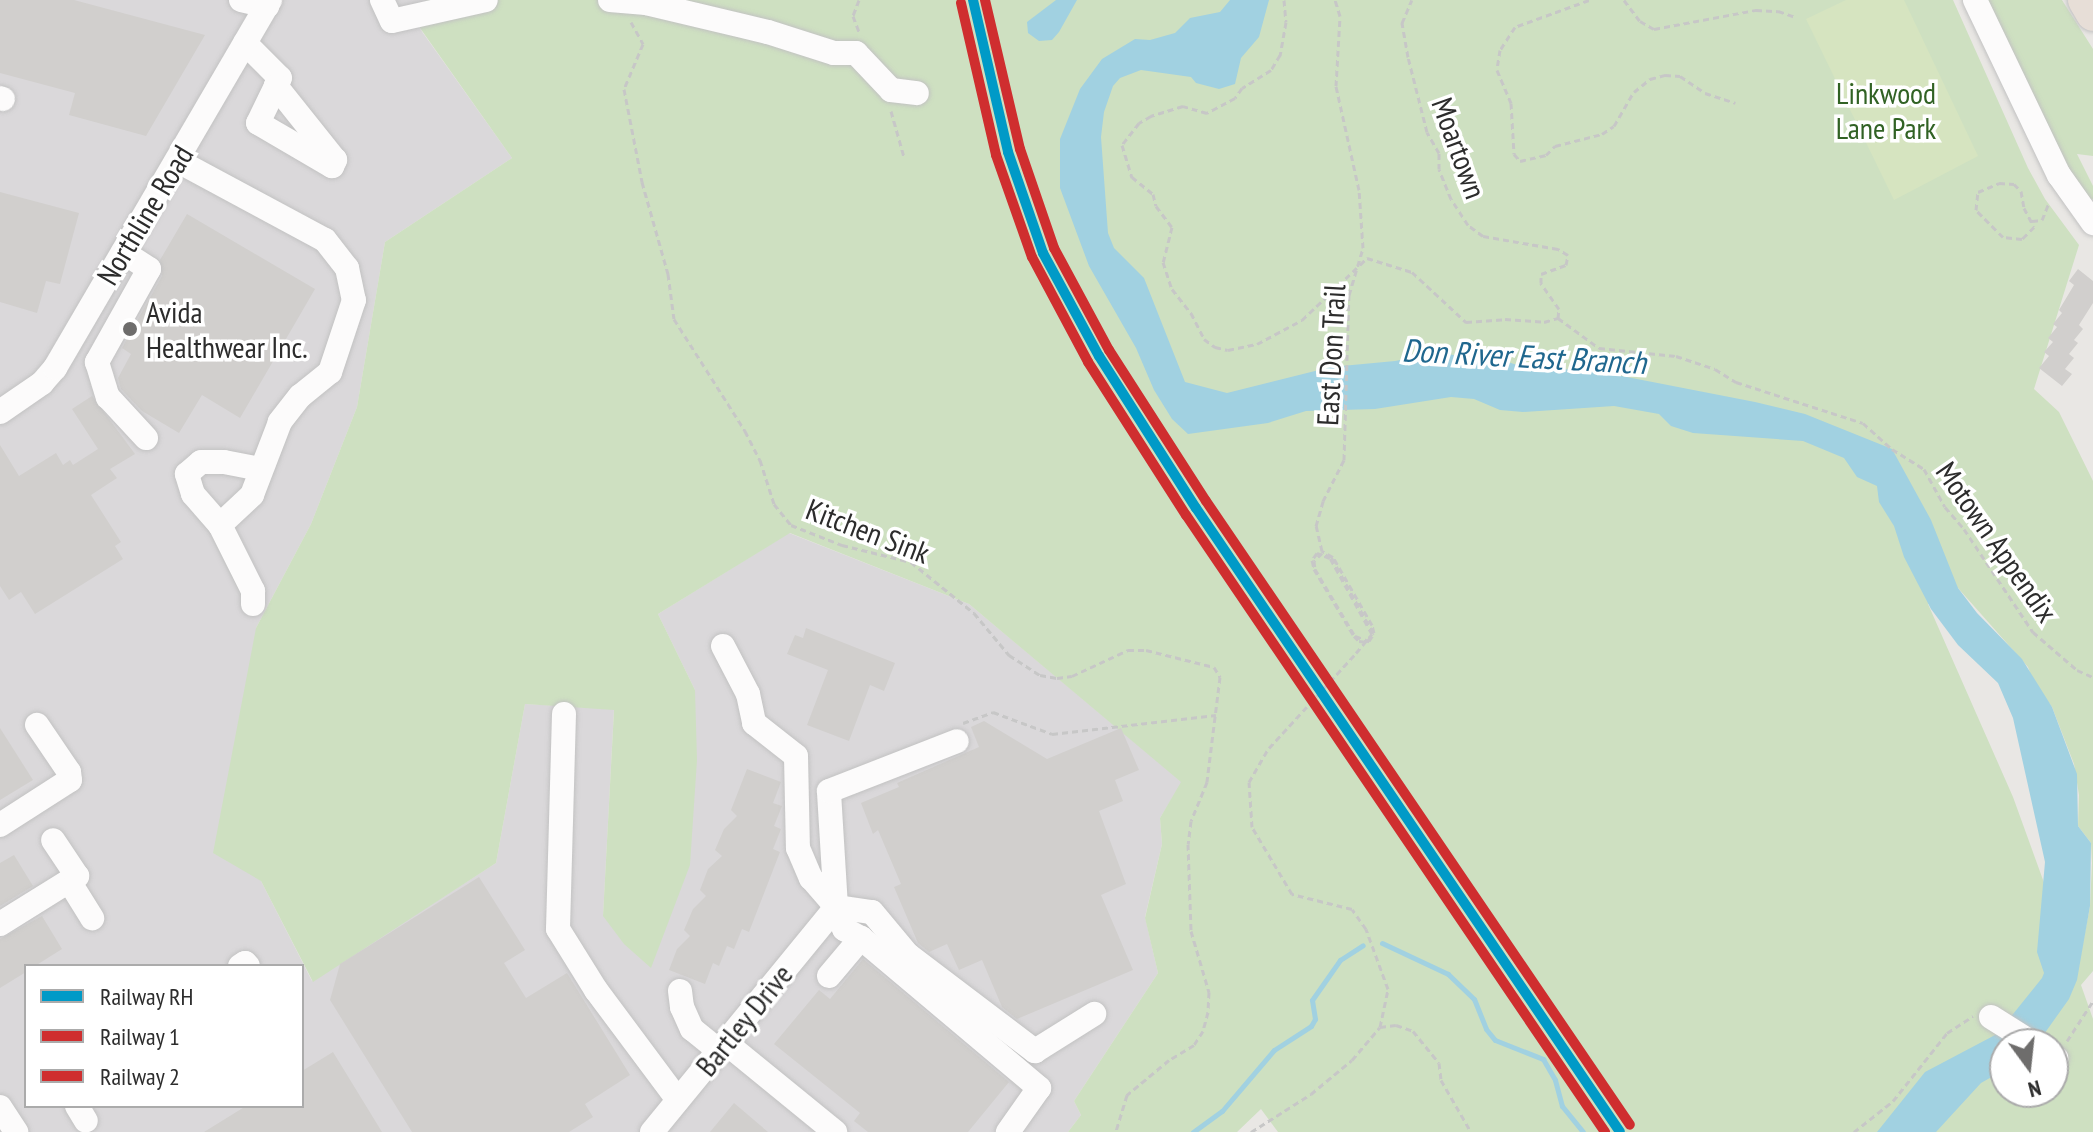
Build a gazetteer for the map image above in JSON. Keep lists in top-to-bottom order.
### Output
{
  "streets": {
    "street": ["Northline Road", "Bartley Drive"],
    "path": [
      "Moartown",
      "East Don Trail",
      "Kitchen Sink",
      "Motown Appendix"
    ]
  },
  "crossings": [
    ["Moartown", "Motown Appendix"]
  ],
  "water": ["Don River East Branch"],
  "parks": ["Linkwood Lane Park"],
  "places": ["Avida Healthwear Inc."],
  "lines": ["rail line RH", "rail line 2", "rail line 1"],
  "legend": ["Railway RH", "Railway 1", "Railway 2"],
  "north": "bottom"
}
